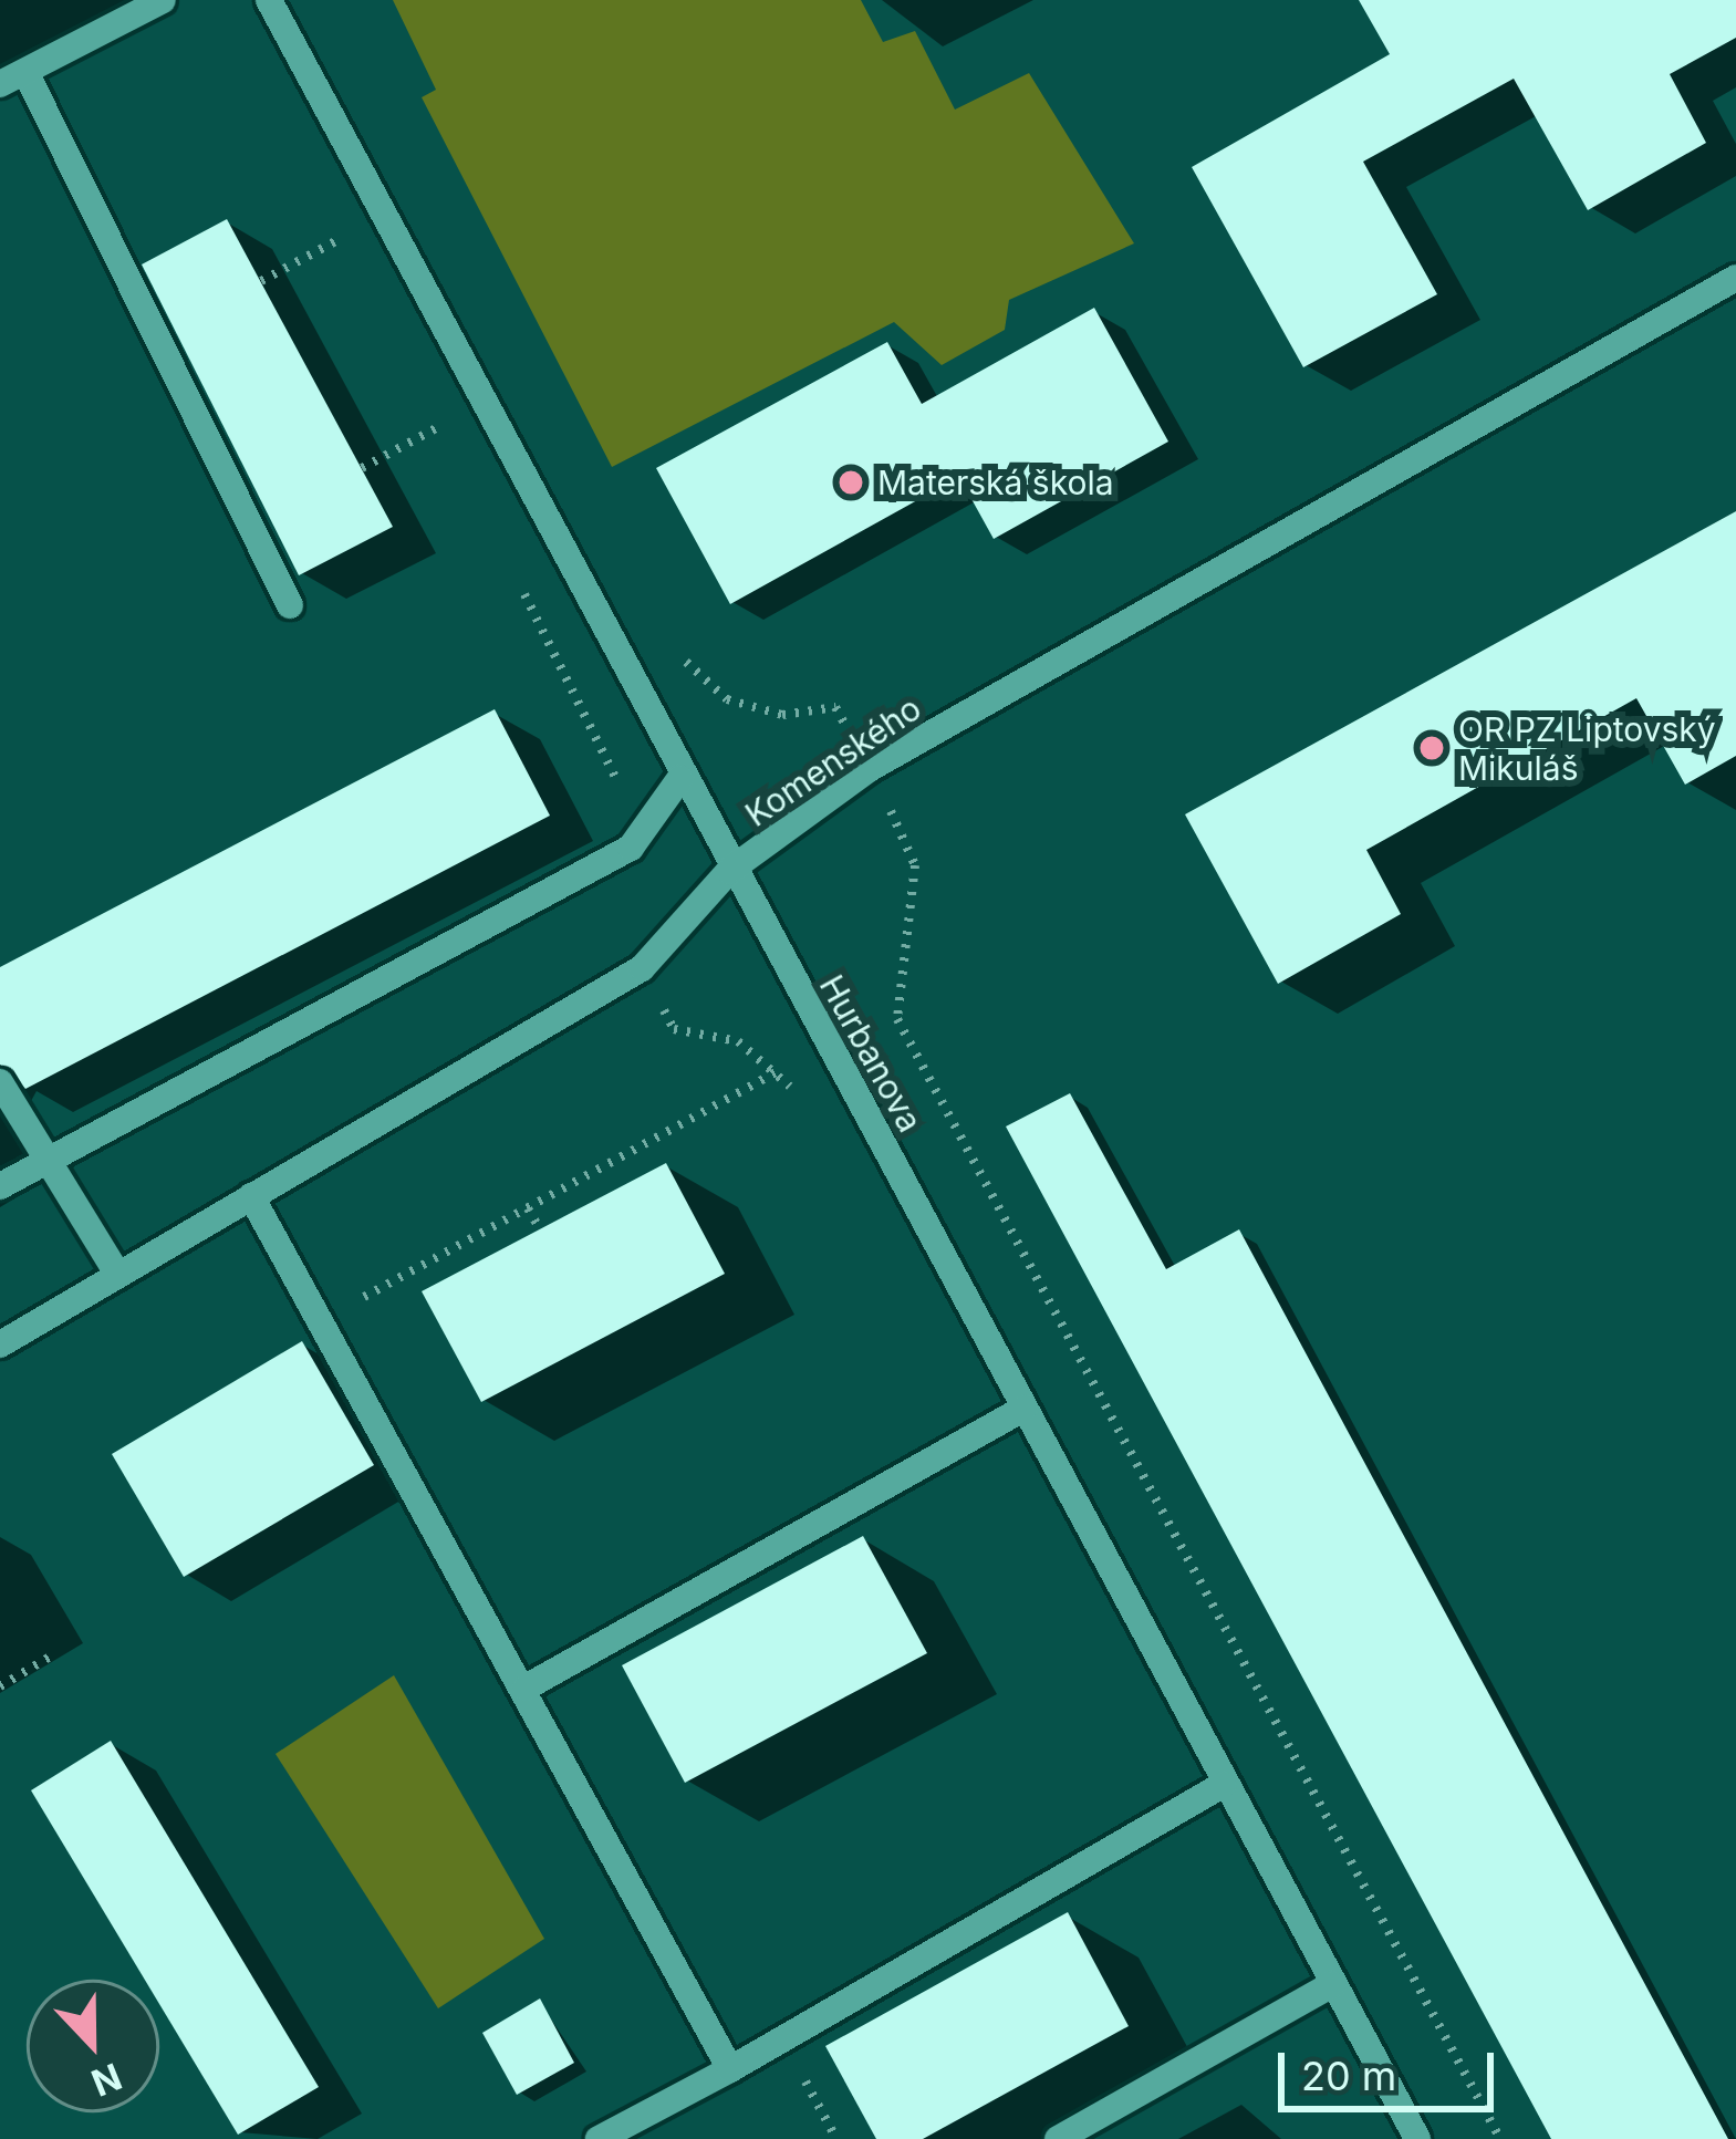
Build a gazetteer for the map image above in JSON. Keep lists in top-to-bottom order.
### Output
{
  "streets": {
    "street": ["Komenského", "Hurbanova"]
  },
  "crossings": [
    ["Komenského", "Hurbanova"]
  ],
  "places": ["Materská škola", "OR PZ Liptovský Mikuláš"],
  "scale_bar": "20 m",
  "north": "bottom"
}
